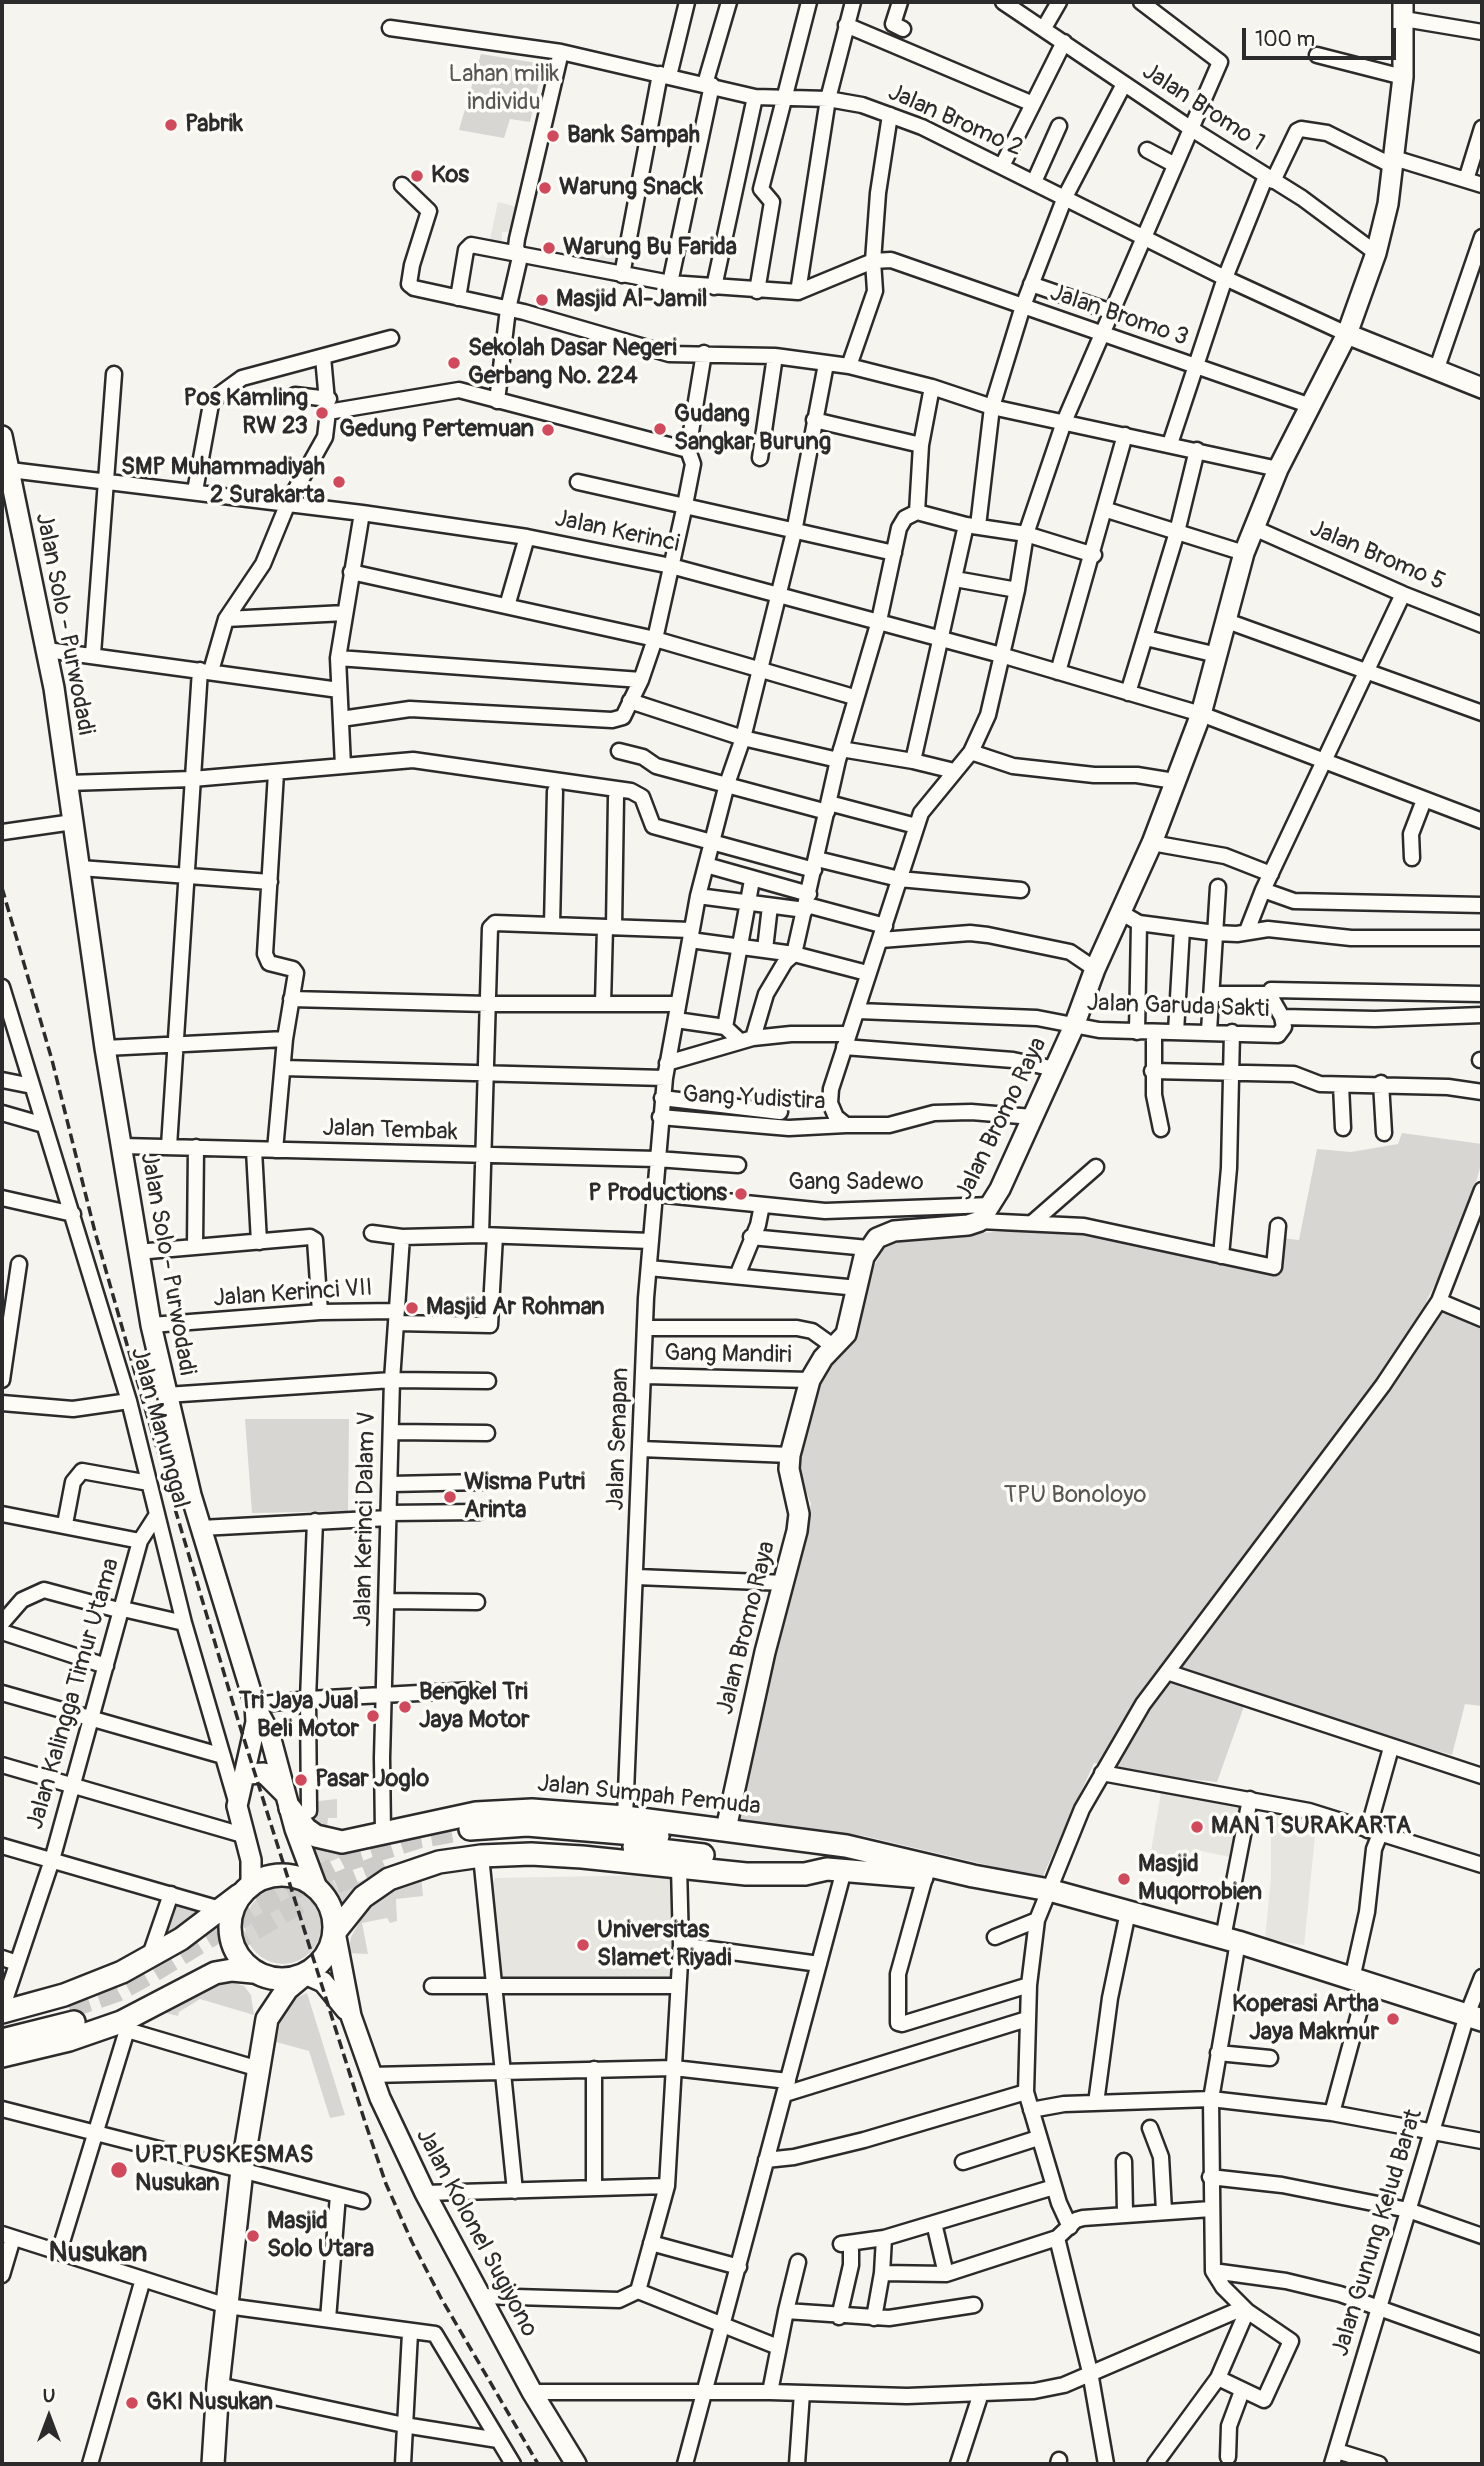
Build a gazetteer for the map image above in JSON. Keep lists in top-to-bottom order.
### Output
{
  "streets": {
    "highway": ["Jalan Sumpah Pemuda"],
    "main road": [
      "Jalan Solo - Purwodadi",
      "Jalan Bromo Raya",
      "Jalan Manunggal",
      "Jalan Kolonel Sugiyono"
    ],
    "street": [
      "Jalan Bromo 1",
      "Jalan Bromo 2",
      "Jalan Bromo 3",
      "Jalan Kerinci",
      "Jalan Bromo 5",
      "Jalan Garuda Sakti",
      "Gang Yudistira",
      "Jalan Tembak",
      "Gang Sadewo",
      "Jalan Kerinci VII",
      "Gang Mandiri",
      "Jalan Senapan",
      "Jalan Kerinci Dalam V",
      "Jalan Kalingga Timur Utama",
      "Jalan Gunung Kelud Barat"
    ]
  },
  "crossings": [
    ["Jalan Bromo 1", "Jalan Bromo 3"],
    ["Jalan Bromo 1", "Jalan Bromo Raya"],
    ["Jalan Bromo 2", "Jalan Bromo 3"],
    ["Jalan Bromo 2", "Jalan Bromo Raya"],
    ["Jalan Bromo 3", "Jalan Bromo Raya"],
    ["Jalan Kerinci", "Jalan Solo - Purwodadi"],
    ["Jalan Kerinci", "Jalan Bromo Raya"],
    ["Jalan Kerinci", "Jalan Senapan"],
    ["Jalan Bromo 5", "Jalan Bromo Raya"],
    ["Jalan Solo - Purwodadi", "Jalan Tembak"],
    ["Jalan Solo - Purwodadi", "Jalan Kerinci VII"],
    ["Jalan Solo - Purwodadi", "Jalan Manunggal"],
    ["Jalan Solo - Purwodadi", "Jalan Sumpah Pemuda"],
    ["Jalan Solo - Purwodadi", "Jalan Kolonel Sugiyono"],
    ["Jalan Garuda Sakti", "Jalan Bromo Raya"],
    ["Gang Yudistira", "Jalan Bromo Raya"],
    ["Gang Yudistira", "Jalan Senapan"],
    ["Jalan Bromo Raya", "Gang Sadewo"],
    ["Jalan Bromo Raya", "Gang Mandiri"],
    ["Jalan Bromo Raya", "Jalan Sumpah Pemuda"],
    ["Jalan Tembak", "Jalan Senapan"],
    ["Gang Sadewo", "Jalan Senapan"],
    ["Jalan Kerinci VII", "Jalan Kerinci Dalam V"],
    ["Gang Mandiri", "Jalan Senapan"],
    ["Jalan Manunggal", "Jalan Kalingga Timur Utama"],
    ["Jalan Manunggal", "Jalan Sumpah Pemuda"],
    ["Jalan Manunggal", "Jalan Kolonel Sugiyono"],
    ["Jalan Senapan", "Jalan Sumpah Pemuda"],
    ["Jalan Kerinci Dalam V", "Jalan Sumpah Pemuda"],
    ["Jalan Sumpah Pemuda", "Jalan Kolonel Sugiyono"],
    ["Jalan Sumpah Pemuda", "Jalan Gunung Kelud Barat"]
  ],
  "districts": ["Nusukan"],
  "parks": ["Lahan milik individu", "TPU Bonoloyo"],
  "places": [
    "Pabrik",
    "Bank Sampah",
    "Kos",
    "Warung Snack",
    "Warung Bu Farida",
    "Masjid Al-Jamil",
    "Sekolah Dasar Negeri Gerbang No. 224",
    "Pos Kamling RW 23",
    "Gudang Sangkar Burung",
    "Gedung Pertemuan",
    "SMP Muhammadiyah 2 Surakarta",
    "P Productions",
    "Masjid Ar Rohman",
    "Wisma Putri Arinta",
    "Bengkel Tri Jaya Motor",
    "Tri Jaya Jual Beli Motor",
    "Pasar Joglo",
    "MAN 1 SURAKARTA",
    "Masjid Muqorrobien",
    "Universitas Slamet Riyadi",
    "Koperasi Artha Jaya Makmur",
    "UPT PUSKESMAS Nusukan",
    "Masjid Solo Utara",
    "GKI Nusukan"
  ],
  "scale_bar": "100 m",
  "north": "top"
}
